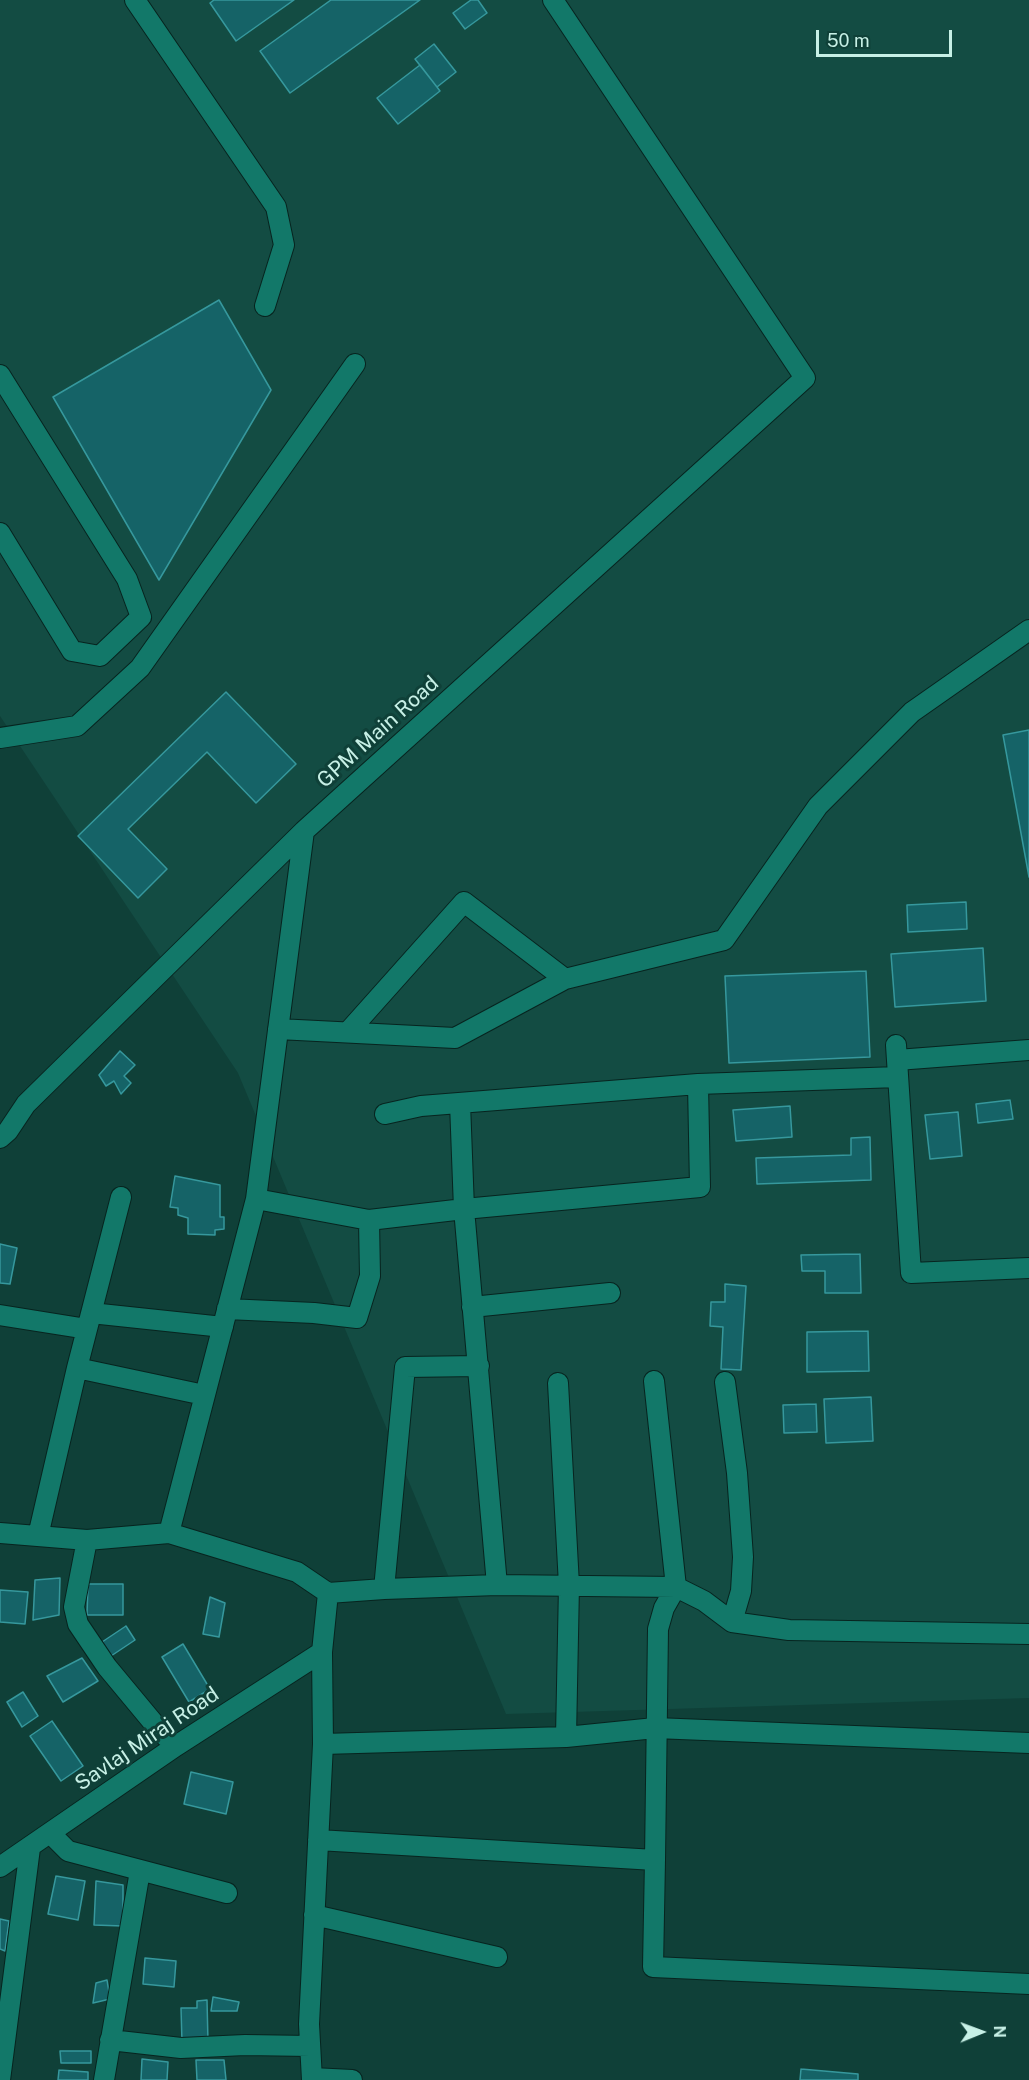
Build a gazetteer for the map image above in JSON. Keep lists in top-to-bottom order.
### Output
{
  "streets": {
    "street": ["GPM Main Road", "Savlaj Miraj Road"]
  },
  "scale_bar": "50 m",
  "north": "right"
}
